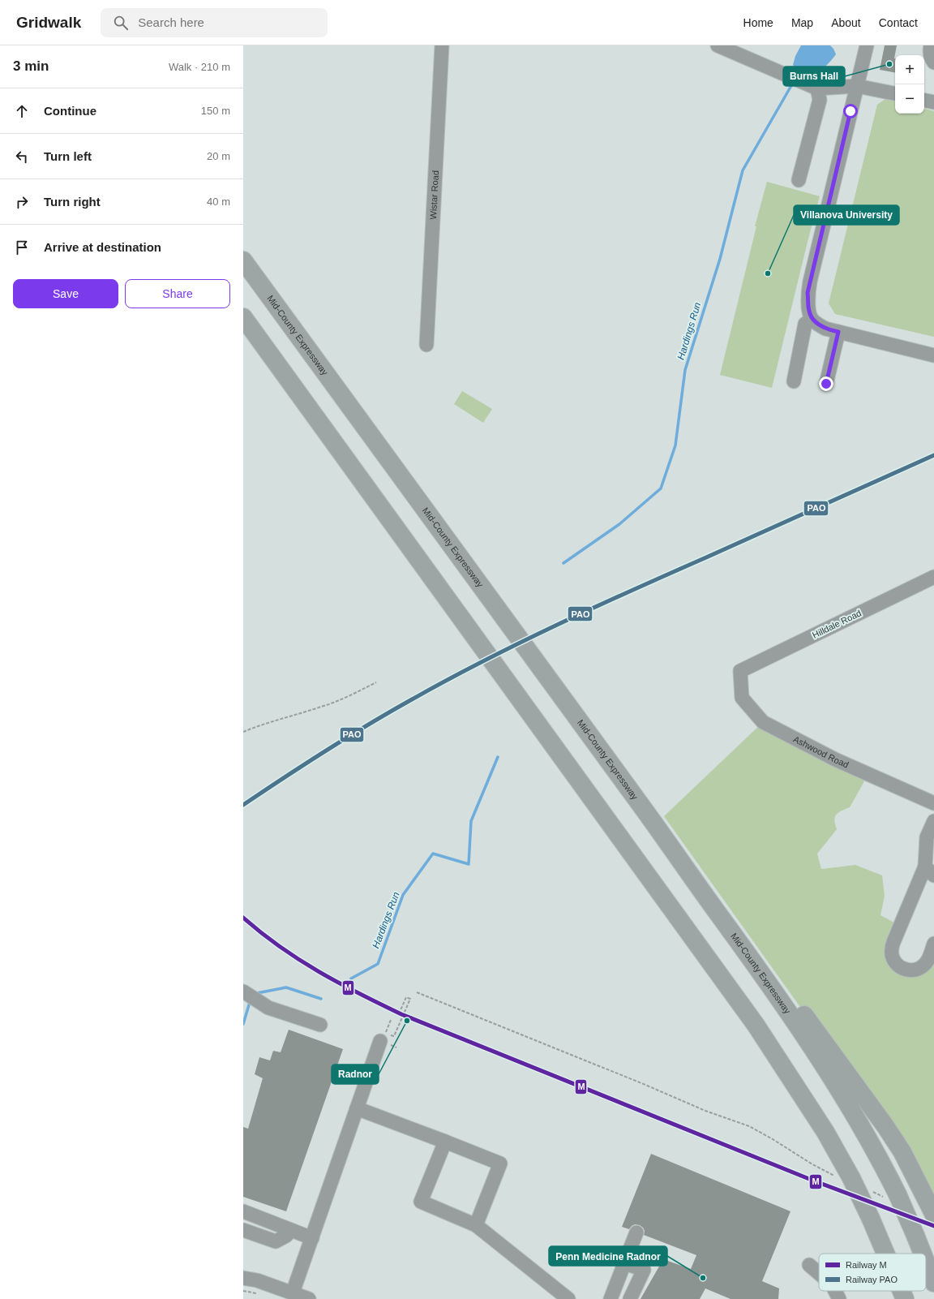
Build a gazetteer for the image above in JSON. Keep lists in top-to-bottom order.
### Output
{
  "streets": {
    "highway": ["Mid-County Expressway"],
    "street": ["Wistar Road", "Hilldale Road", "Ashwood Road"]
  },
  "crossings": [
    ["Hilldale Road", "Ashwood Road"]
  ],
  "water": ["Hardings Run"],
  "places": [
    "Burns Hall",
    "Villanova University",
    "Radnor",
    "Penn Medicine Radnor"
  ],
  "lines": ["rail line PAO", "rail line M"],
  "legend": ["Railway M", "Railway PAO"],
  "page": {
    "header": "Gridwalk",
    "search": "Search here",
    "nav": [
      "Home",
      "Map",
      "About",
      "Contact"
    ],
    "heading": ["3 min", "Walk · 210 m"],
    "map_buttons": ["+", "−"],
    "list": [
      ["Continue", "150 m"],
      ["Turn left", "20 m"],
      ["Turn right", "40 m"],
      "Arrive at destination"
    ],
    "buttons": ["Save", "Share"]
  }
}
